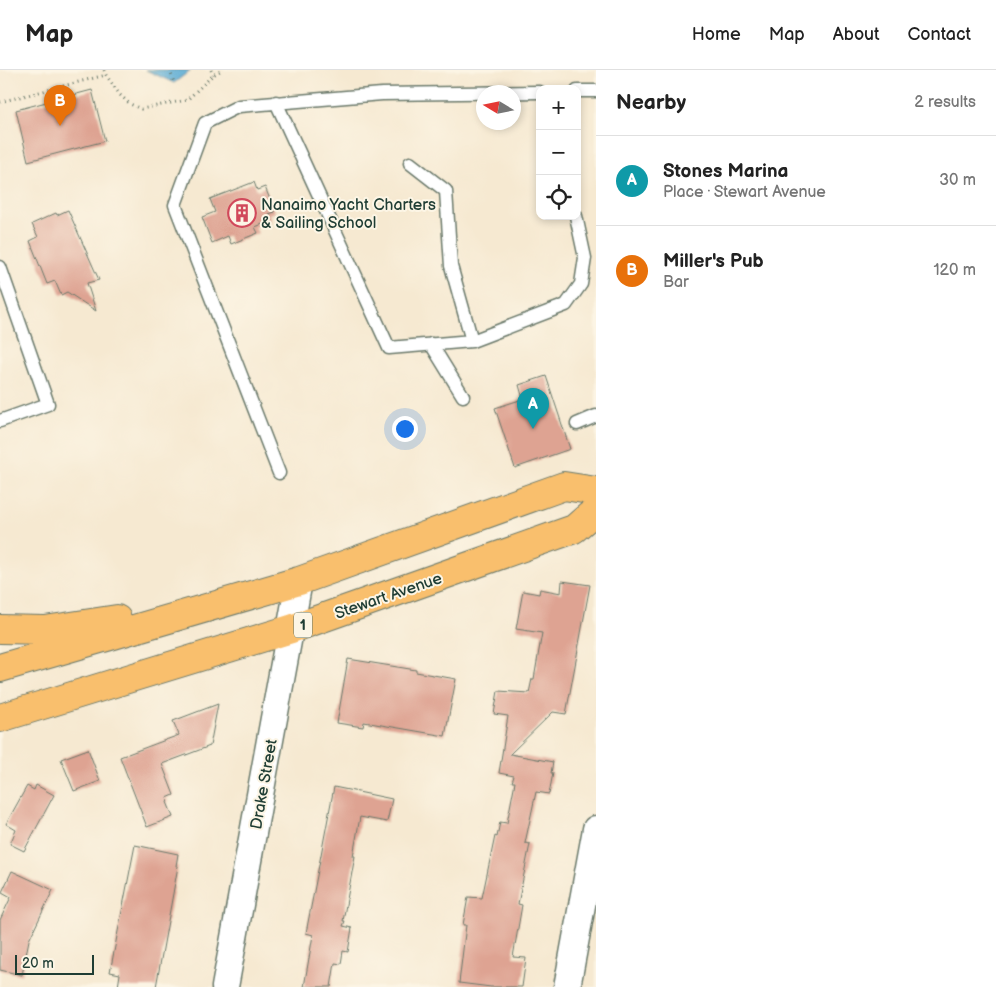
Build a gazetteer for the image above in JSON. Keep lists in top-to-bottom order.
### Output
{
  "streets": {
    "highway": ["Stewart Avenue", "1"],
    "street": ["Drake Street"]
  },
  "crossings": [
    ["Stewart Avenue", "Drake Street"]
  ],
  "places": {
    "building": ["Nanaimo Yacht Charters & Sailing School"]
  },
  "scale_bar": "20 m",
  "north": "left",
  "page": {
    "header": "Map",
    "nav": [
      "Home",
      "Map",
      "About",
      "Contact"
    ],
    "heading": ["Nearby", "2 results"],
    "map_buttons": ["+", "−"],
    "pins": ["B", "A"],
    "list": [
      {
        "mark": "A",
        "name": "Stones Marina",
        "note": "Place · Stewart Avenue",
        "value": "30 m"
      },
      {
        "mark": "B",
        "name": "Miller's Pub",
        "note": "Bar",
        "value": "120 m"
      }
    ],
    "scale": "20 m"
  }
}
